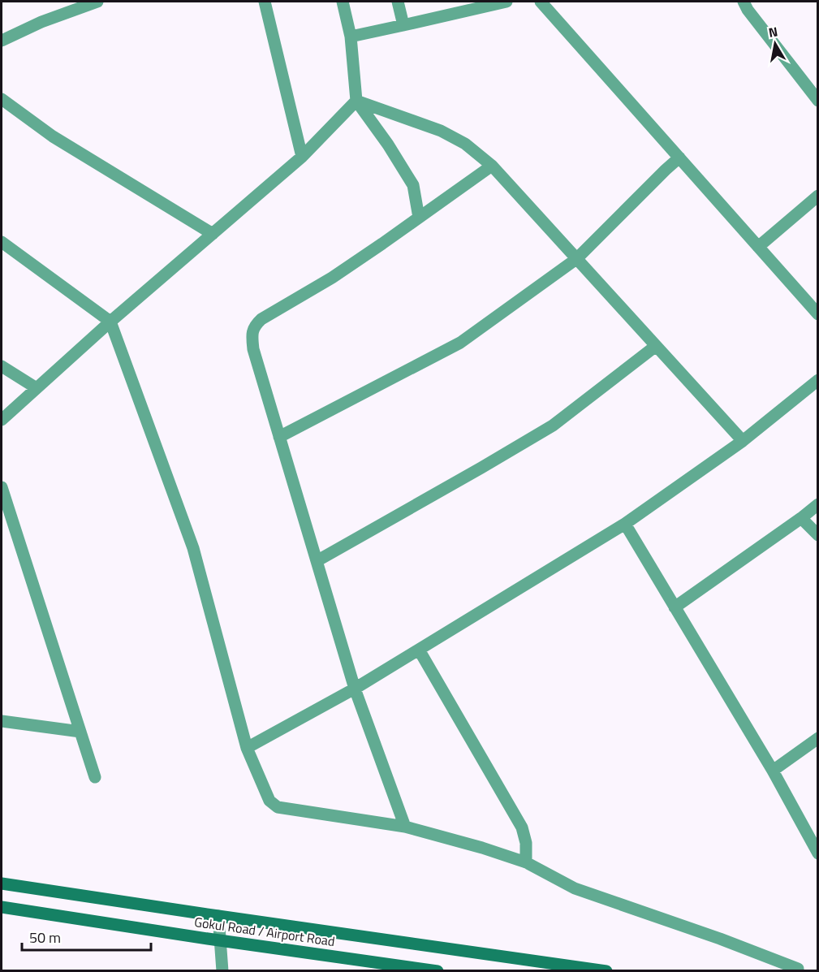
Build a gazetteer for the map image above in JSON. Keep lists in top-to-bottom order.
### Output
{
  "streets": {
    "main road": ["Gokul Road / Airport Road"]
  },
  "scale_bar": "50 m",
  "north": "top"
}
